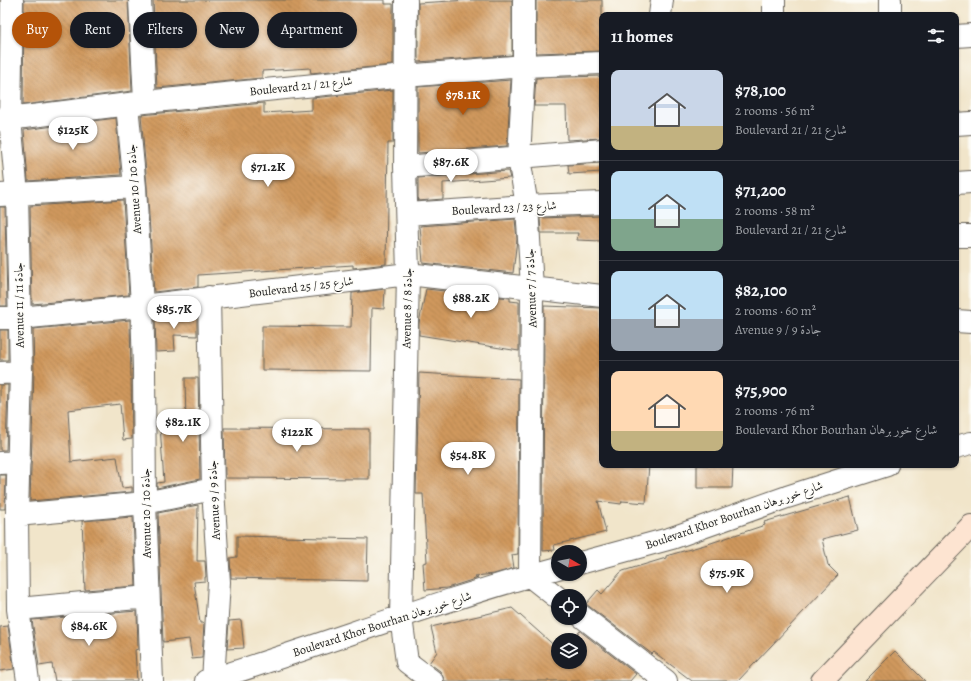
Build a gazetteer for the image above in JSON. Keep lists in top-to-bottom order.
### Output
{
  "streets": {
    "street": [
      "Boulevard 21 / شارع 21",
      "Avenue 10 / جادة 10",
      "Boulevard 23 / شارع 23",
      "Boulevard 25 / شارع 25",
      "Avenue 7 / جادة 7",
      "Avenue 11 / جادة 11",
      "Avenue 8 / جادة 8",
      "Avenue 9 / جادة 9",
      "Boulevard Khor Bourhan شارع خور برهان"
    ]
  },
  "crossings": [
    ["Boulevard 21 / شارع 21", "Avenue 10 / جادة 10"],
    ["Boulevard 21 / شارع 21", "Avenue 7 / جادة 7"],
    ["Boulevard 21 / شارع 21", "Avenue 11 / جادة 11"],
    ["Boulevard 21 / شارع 21", "Avenue 8 / جادة 8"],
    ["Avenue 10 / جادة 10", "Boulevard 25 / شارع 25"],
    ["Boulevard 23 / شارع 23", "Avenue 7 / جادة 7"],
    ["Boulevard 23 / شارع 23", "Avenue 8 / جادة 8"],
    ["Boulevard 25 / شارع 25", "Avenue 7 / جادة 7"],
    ["Boulevard 25 / شارع 25", "Avenue 11 / جادة 11"],
    ["Boulevard 25 / شارع 25", "Avenue 8 / جادة 8"],
    ["Boulevard 25 / شارع 25", "Avenue 9 / جادة 9"],
    ["Avenue 7 / جادة 7", "Boulevard Khor Bourhan شارع خور برهان"],
    ["Avenue 8 / جادة 8", "Boulevard Khor Bourhan شارع خور برهان"],
    ["Avenue 9 / جادة 9", "Boulevard Khor Bourhan شارع خور برهان"]
  ],
  "north": "right",
  "page": {
    "chip": [
      "Buy",
      "Rent",
      "Filters",
      "New",
      "Apartment"
    ],
    "heading": "11 homes",
    "list": [
      {
        "name": "$78,100",
        "note": "2 rooms · 56 m² · Boulevard 21 / شارع 21"
      },
      {
        "name": "$71,200",
        "note": "2 rooms · 58 m² · Boulevard 21 / شارع 21"
      },
      {
        "name": "$82,100",
        "note": "2 rooms · 60 m² · Avenue 9 / جادة 9"
      },
      {
        "name": "$75,900",
        "note": "2 rooms · 76 m² · Boulevard Khor Bourhan شارع خور برهان"
      }
    ],
    "price": [
      "$78.1K",
      "$125K",
      "$87.6K",
      "$71.2K",
      "$88.2K",
      "$85.7K",
      "$82.1K",
      "$122K",
      "$54.8K",
      "$75.9K",
      "$84.6K"
    ]
  }
}
